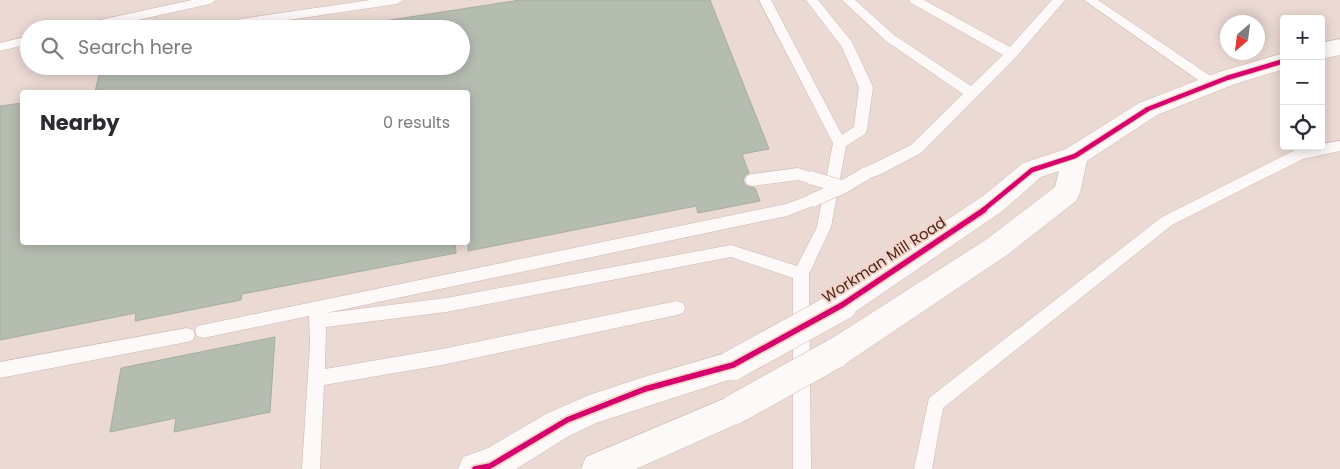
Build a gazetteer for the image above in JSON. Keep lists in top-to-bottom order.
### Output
{
  "streets": {
    "street": ["Workman Mill Road"]
  },
  "north": "bottom left",
  "page": {
    "map_buttons": ["+", "−"],
    "search": "Search here",
    "heading": ["Nearby", "0 results"]
  }
}
